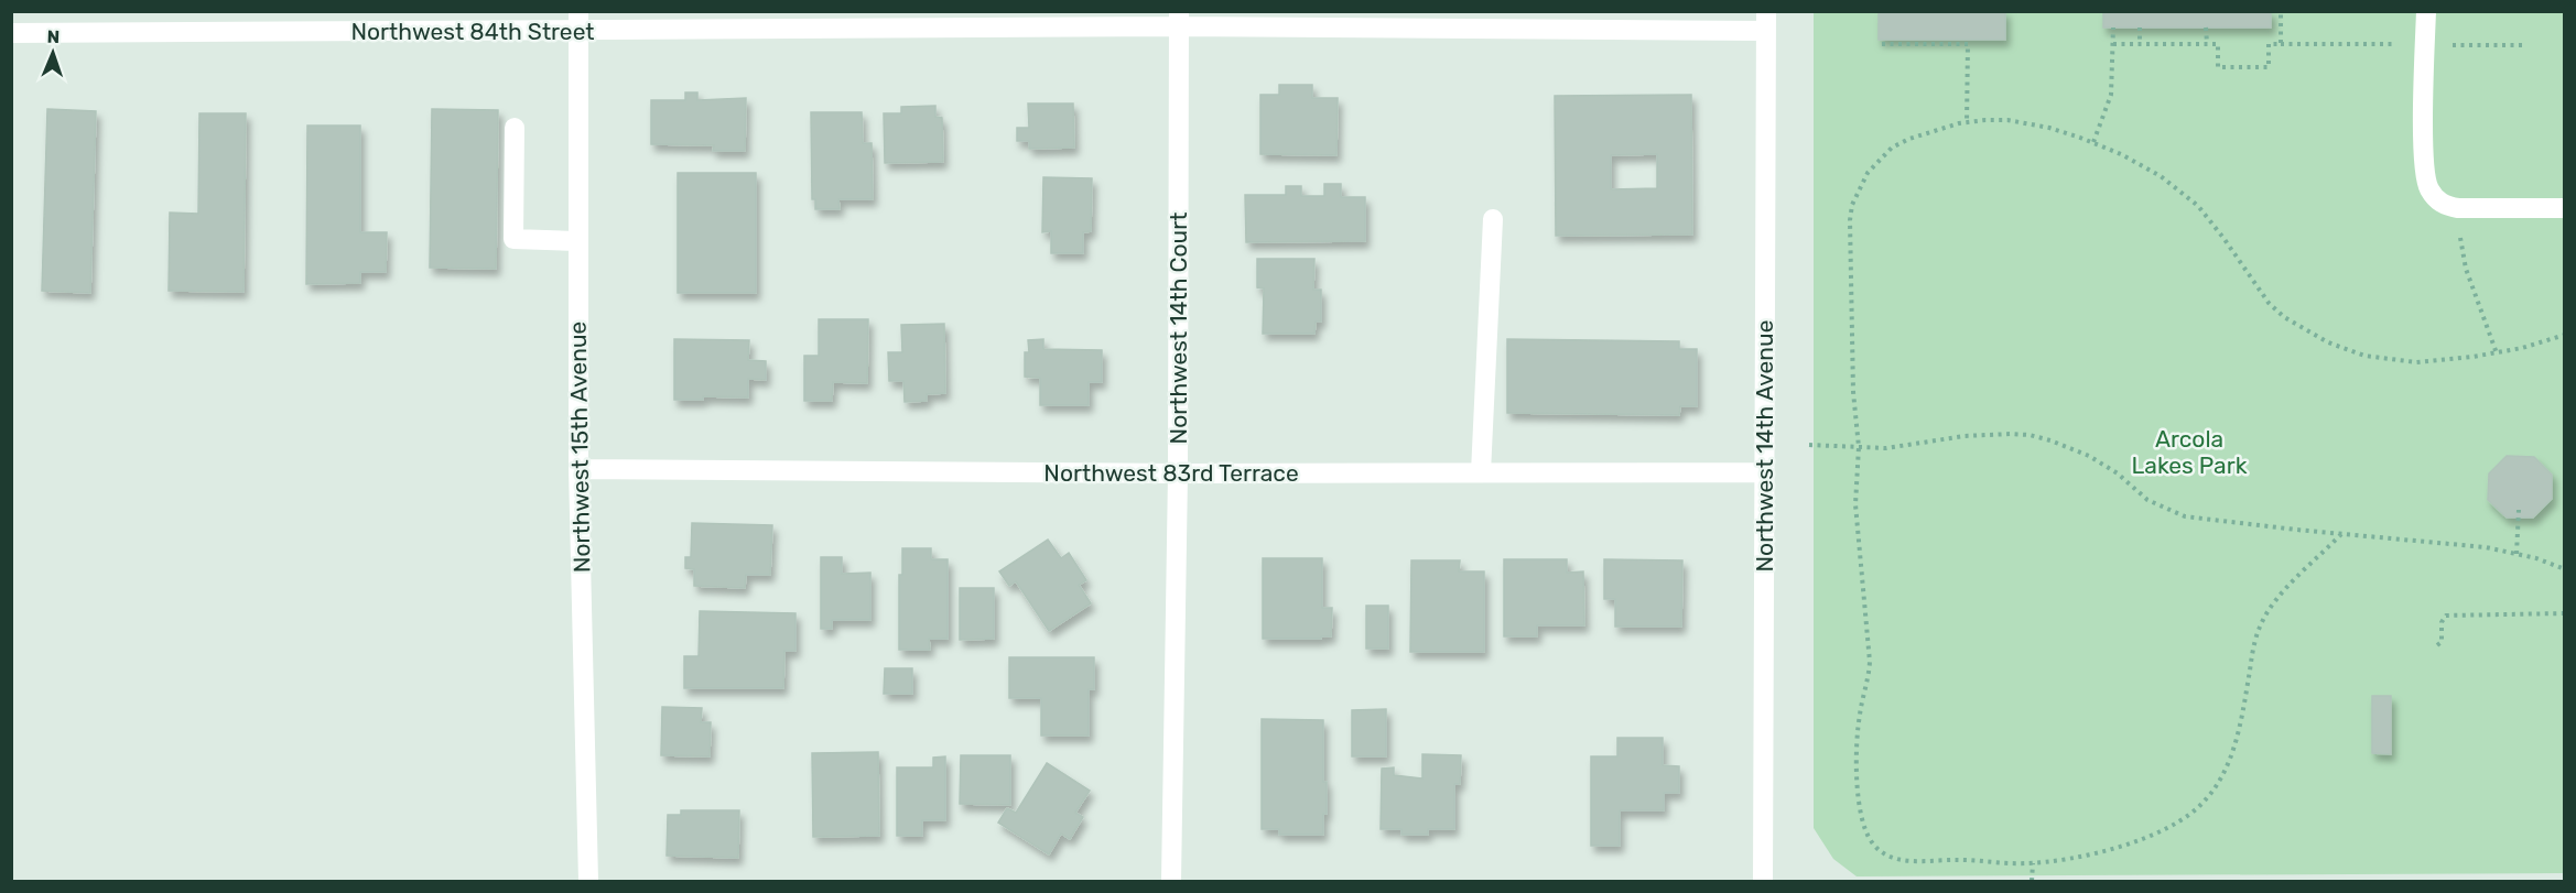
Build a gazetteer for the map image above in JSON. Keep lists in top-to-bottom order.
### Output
{
  "streets": {
    "street": [
      "Northwest 84th Street",
      "Northwest 14th Court",
      "Northwest 14th Avenue",
      "Northwest 15th Avenue",
      "Northwest 83rd Terrace"
    ]
  },
  "crossings": [
    ["Northwest 84th Street", "Northwest 14th Court"],
    ["Northwest 84th Street", "Northwest 14th Avenue"],
    ["Northwest 84th Street", "Northwest 15th Avenue"],
    ["Northwest 14th Court", "Northwest 83rd Terrace"],
    ["Northwest 14th Avenue", "Northwest 83rd Terrace"],
    ["Northwest 15th Avenue", "Northwest 83rd Terrace"]
  ],
  "parks": ["Arcola Lakes Park"],
  "north": "top"
}
